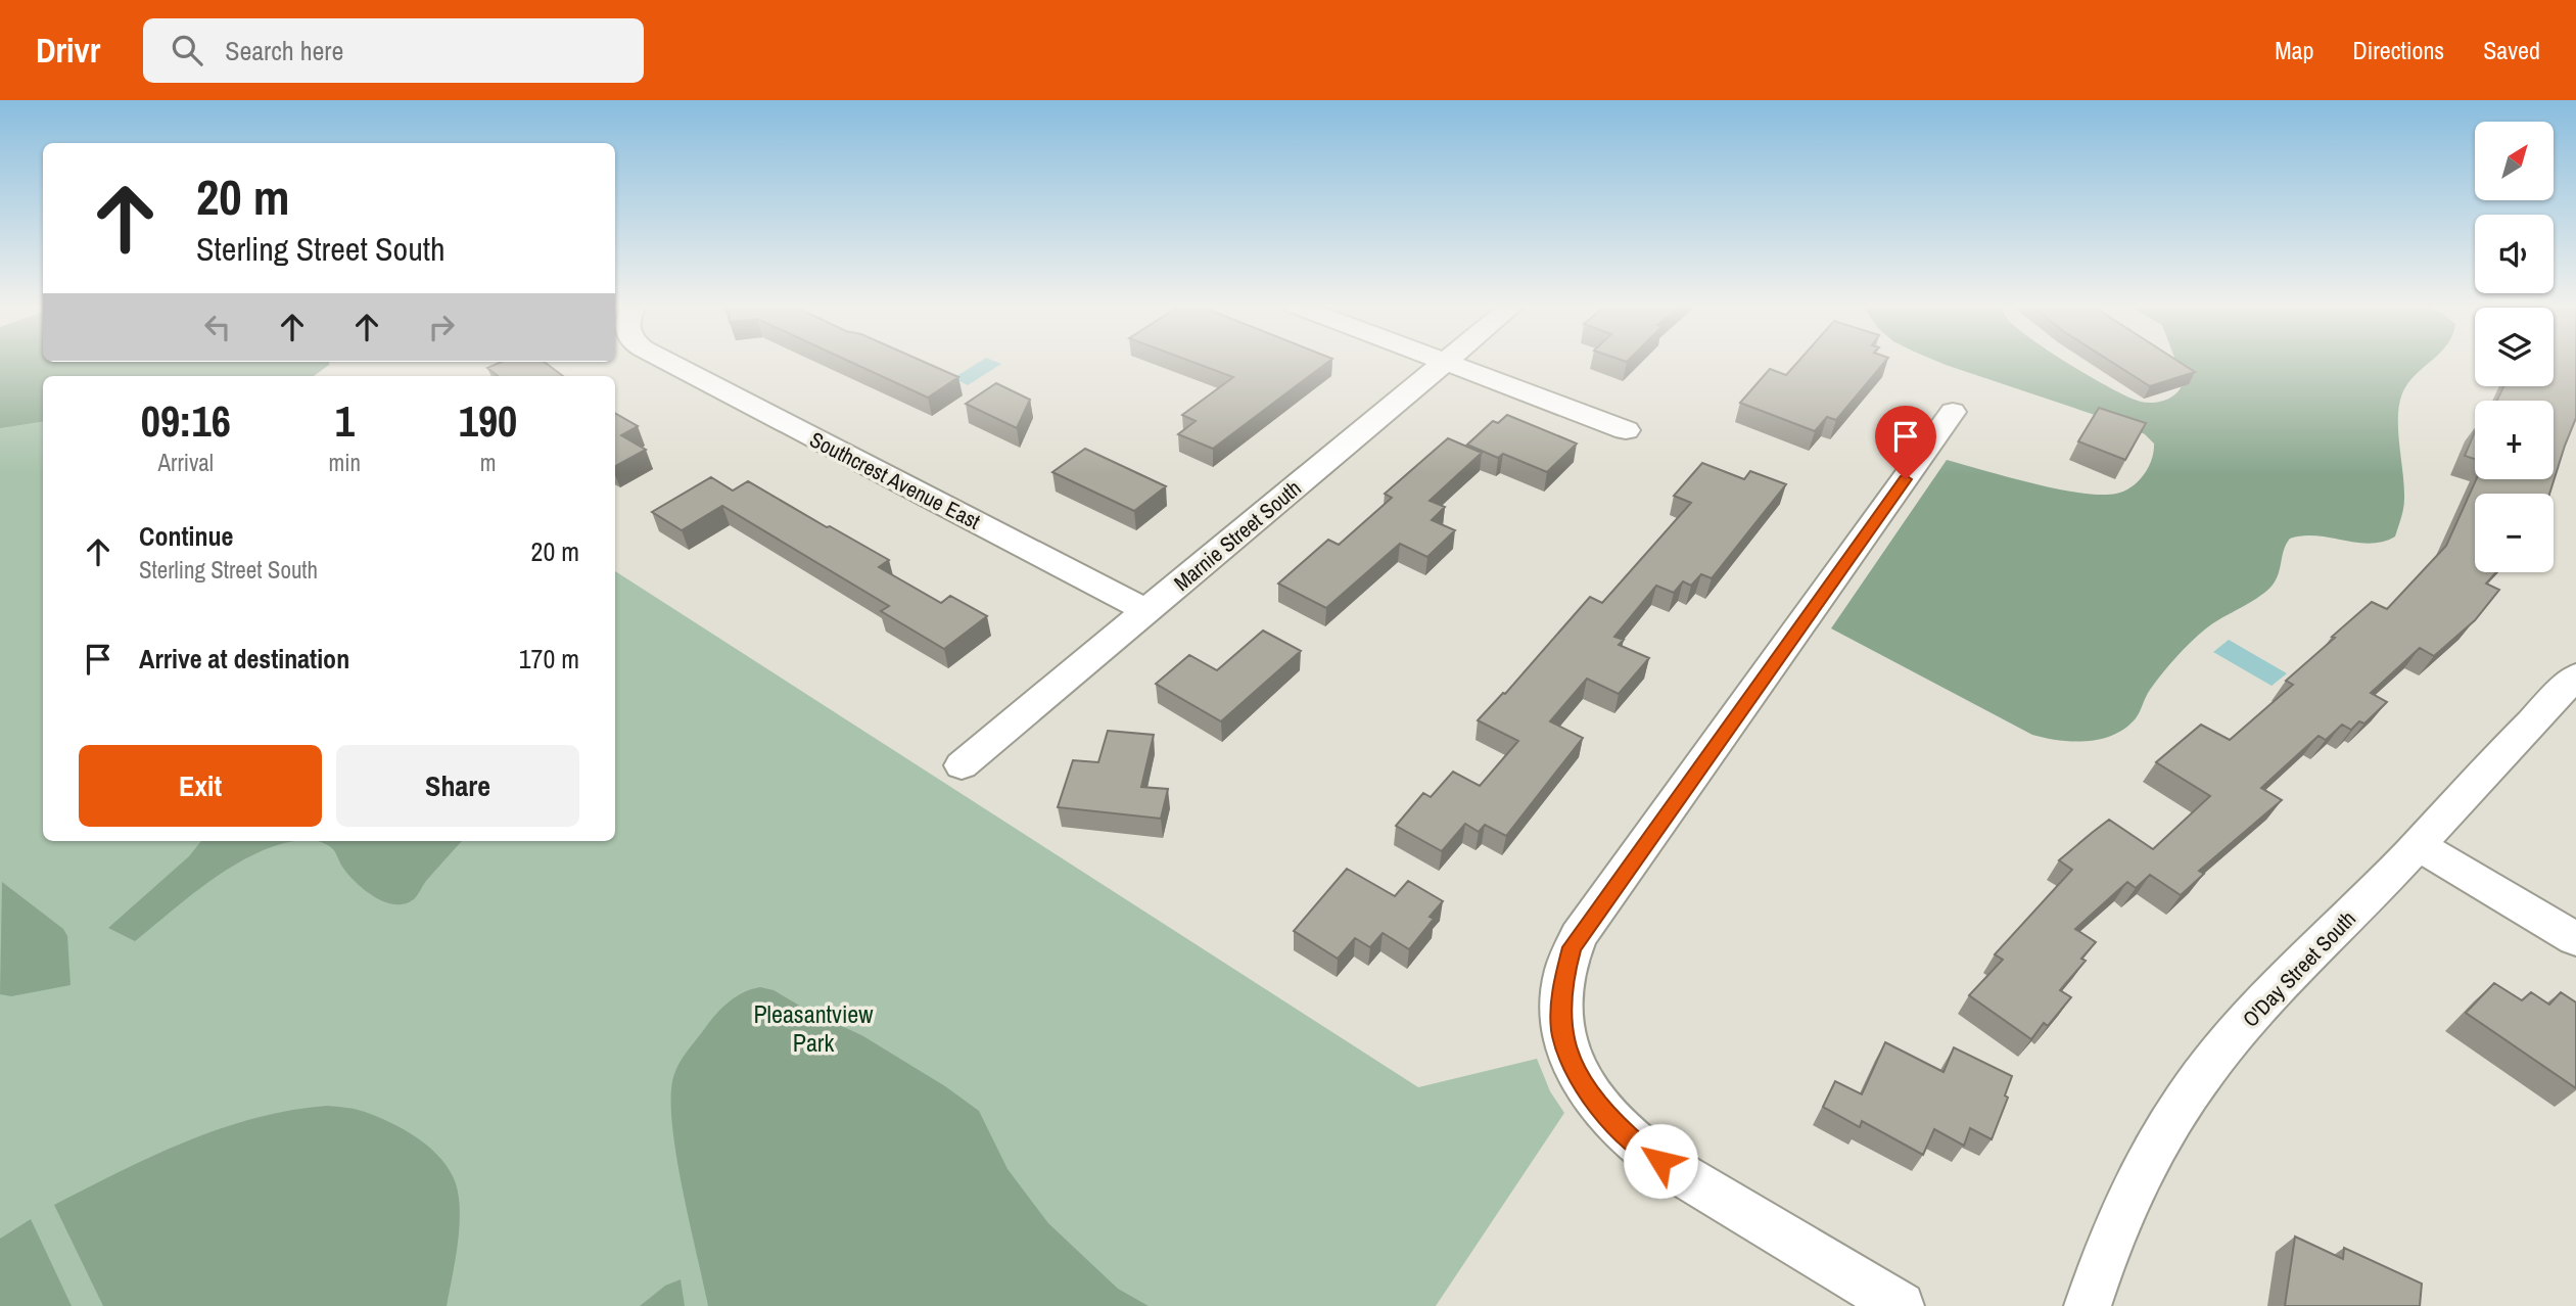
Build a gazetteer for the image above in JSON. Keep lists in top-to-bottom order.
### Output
{
  "streets": {
    "street": ["Southcrest Avenue East", "Marnie Street South", "O'Day Street South"]
  },
  "crossings": [
    ["Southcrest Avenue East", "Marnie Street South"]
  ],
  "parks": ["Pleasantview Park"],
  "north": "top right",
  "page": {
    "header": "Drivr",
    "search": "Search here",
    "nav": ["Map", "Directions", "Saved"],
    "map_buttons": ["+", "−"],
    "turn": ["20 m", "Sterling Street South"],
    "eta": [
      "09:16",
      "Arrival",
      "1",
      "min",
      "190",
      "m"
    ],
    "list": [
      {
        "name": "Continue",
        "note": "Sterling Street South",
        "value": "20 m"
      },
      {
        "name": "Arrive at destination",
        "value": "170 m"
      }
    ],
    "buttons": ["Exit", "Share"]
  }
}
